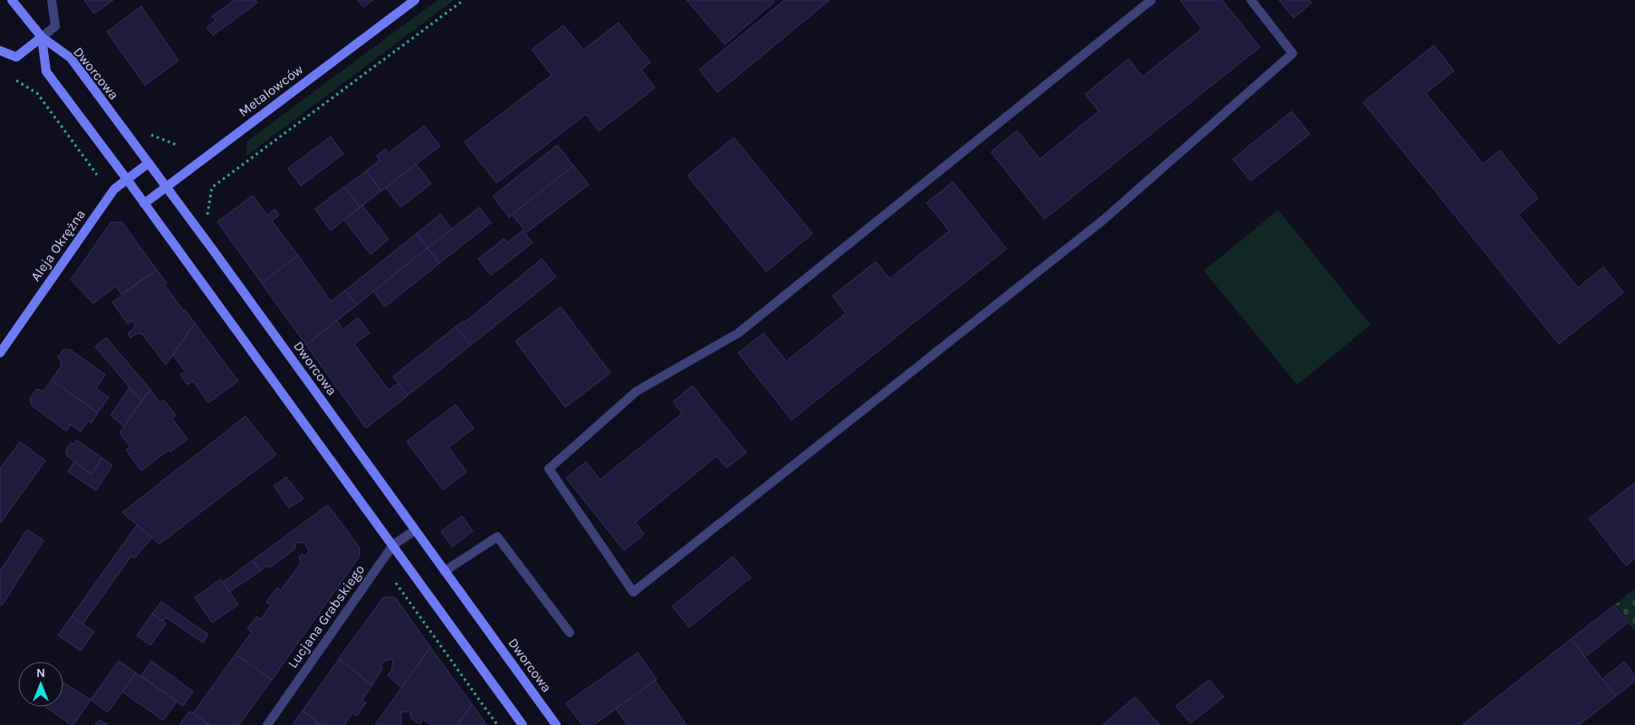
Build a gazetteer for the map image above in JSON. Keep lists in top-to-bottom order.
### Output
{
  "streets": {
    "main road": ["Dworcowa", "Metalowców", "Aleja Okrężna"],
    "street": ["Lucjana Grabskiego"]
  },
  "crossings": [
    ["Dworcowa", "Metalowców"],
    ["Dworcowa", "Aleja Okrężna"],
    ["Dworcowa", "Lucjana Grabskiego"]
  ],
  "north": "top"
}
